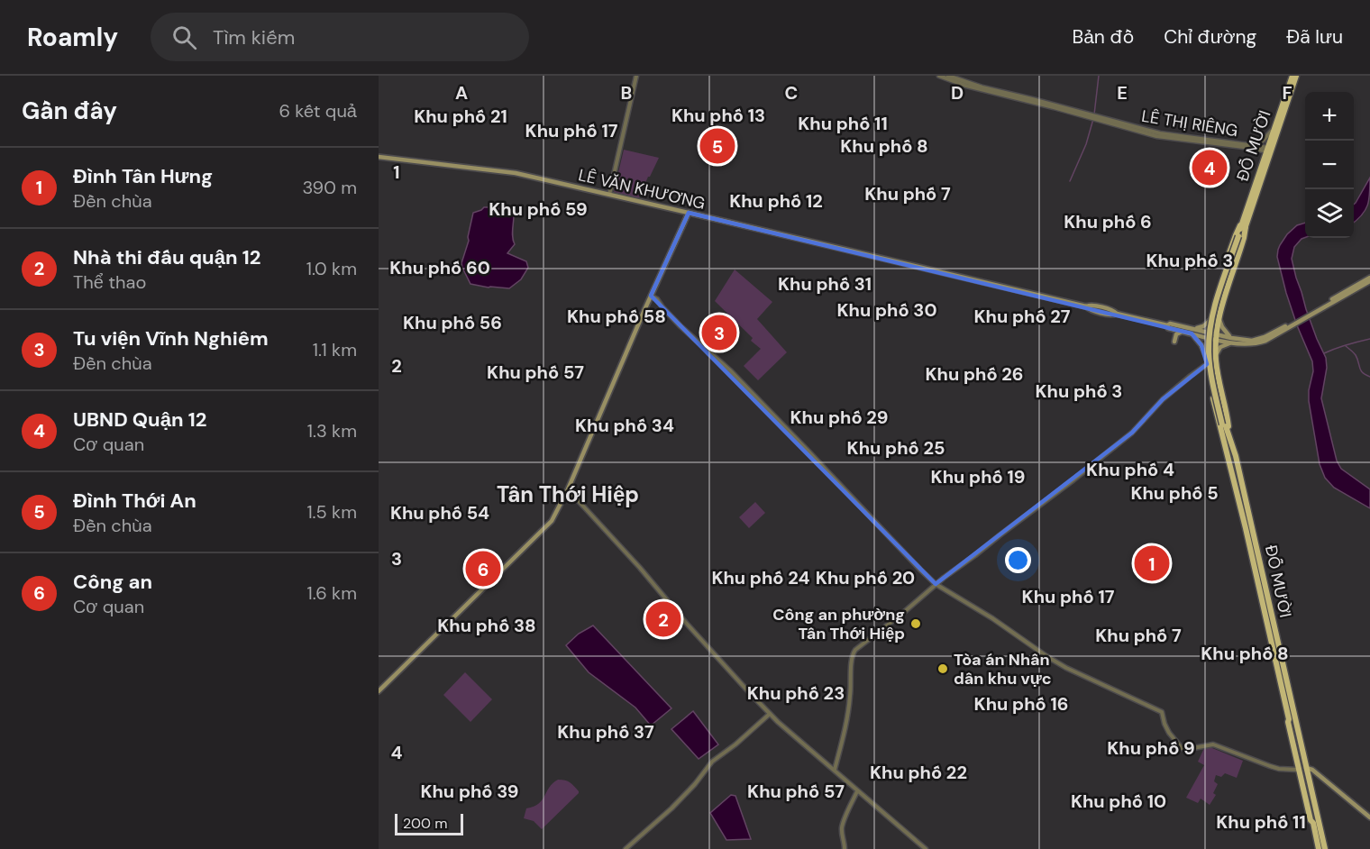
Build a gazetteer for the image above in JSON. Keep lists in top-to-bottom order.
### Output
{
  "streets": {
    "highway": ["ĐỖ MƯỜI"],
    "main road": ["LÊ VĂN KHƯƠNG"],
    "street": ["LÊ THỊ RIÊNG"]
  },
  "crossings": [
    ["LÊ THỊ RIÊNG", "ĐỖ MƯỜI"],
    ["ĐỖ MƯỜI", "LÊ VĂN KHƯƠNG"]
  ],
  "districts": [
    "Khu phố 13",
    "Khu phố 21",
    "Khu phố 11",
    "Khu phố 17",
    "Khu phố 8",
    "Khu phố 7",
    "Khu phố 12",
    "Khu phố 59",
    "Khu phố 6",
    "Khu phố 3",
    "Khu phố 60",
    "Khu phố 31",
    "Khu phố 30",
    "Khu phố 58",
    "Khu phố 27",
    "Khu phố 56",
    "Khu phố 57",
    "Khu phố 26",
    "Khu phố 3",
    "Khu phố 29",
    "Khu phố 34",
    "Khu phố 25",
    "Khu phố 4",
    "Khu phố 19",
    "Khu phố 5",
    "Tân Thới Hiệp",
    "Khu phố 54",
    "Khu phố 24",
    "Khu phố 20",
    "Khu phố 17",
    "Khu phố 38",
    "Khu phố 7",
    "Khu phố 8",
    "Khu phố 23",
    "Khu phố 16",
    "Khu phố 37",
    "Khu phố 9",
    "Khu phố 22",
    "Khu phố 39",
    "Khu phố 57",
    "Khu phố 10",
    "Khu phố 11"
  ],
  "places": ["Công an phường Tân Thới Hiệp", "Tòa án Nhân dân khu vực"],
  "scale_bar": "200 m",
  "page": {
    "header": "Roamly",
    "search": "Tìm kiếm",
    "nav": ["Bản đồ", "Chỉ đường", "Đã lưu"],
    "heading": ["Gần đây", "6 kết quả"],
    "map_buttons": ["+", "−"],
    "pins": [
      "5",
      "4",
      "3",
      "1",
      "6",
      "2"
    ],
    "list": [
      {
        "mark": "1",
        "name": "Đình Tân Hưng",
        "note": "Đền chùa",
        "value": "390 m"
      },
      {
        "mark": "2",
        "name": "Nhà thi đấu quận 12",
        "note": "Thể thao",
        "value": "1.0 km"
      },
      {
        "mark": "3",
        "name": "Tu viện Vĩnh Nghiêm",
        "note": "Đền chùa",
        "value": "1.1 km"
      },
      {
        "mark": "4",
        "name": "UBND Quận 12",
        "note": "Cơ quan",
        "value": "1.3 km"
      },
      {
        "mark": "5",
        "name": "Đình Thới An",
        "note": "Đền chùa",
        "value": "1.5 km"
      },
      {
        "mark": "6",
        "name": "Công an",
        "note": "Cơ quan",
        "value": "1.6 km"
      }
    ],
    "scale": "200 m"
  },
  "grid": {
    "columns": [
      "A",
      "B",
      "C",
      "D",
      "E",
      "F"
    ],
    "rows": [
      "1",
      "2",
      "3",
      "4"
    ]
  }
}
